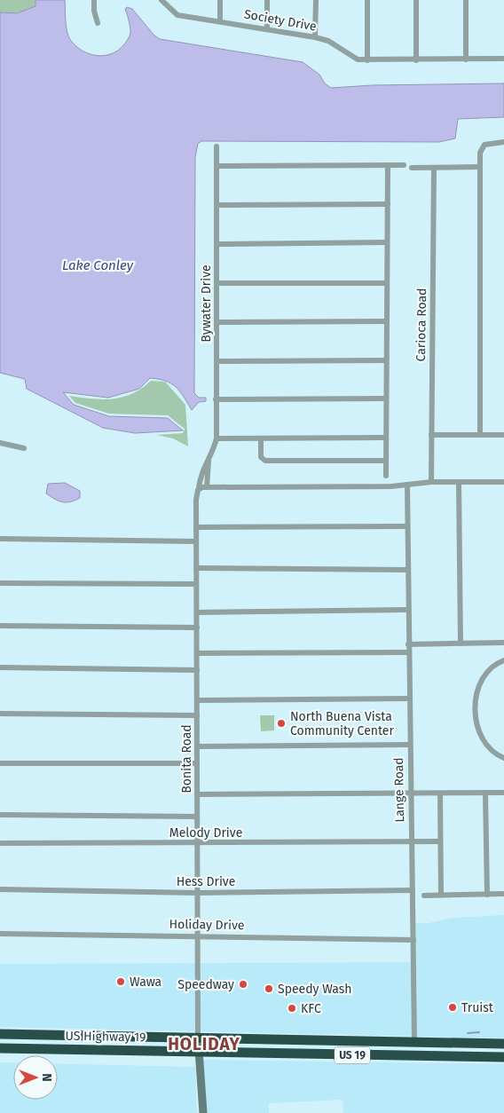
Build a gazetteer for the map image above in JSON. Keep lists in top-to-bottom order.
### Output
{
  "streets": {
    "highway": ["US Highway 19", "US 19"],
    "street": [
      "Society Drive",
      "Bywater Drive",
      "Carioca Road",
      "Bonita Road",
      "Lange Road",
      "Melody Drive",
      "Hess Drive",
      "Holiday Drive"
    ]
  },
  "crossings": [
    ["Bywater Drive", "Bonita Road"],
    ["Bonita Road", "Melody Drive"],
    ["Bonita Road", "Hess Drive"],
    ["Bonita Road", "Holiday Drive"],
    ["Bonita Road", "US Highway 19"],
    ["Lange Road", "Melody Drive"],
    ["Lange Road", "Hess Drive"],
    ["Lange Road", "Holiday Drive"],
    ["Lange Road", "US Highway 19"]
  ],
  "districts": ["HOLIDAY"],
  "water": ["Lake Conley"],
  "places": [
    "North Buena Vista Community Center",
    "Wawa",
    "Speedway",
    "Speedy Wash",
    "Truist",
    "KFC"
  ],
  "north": "right"
}
